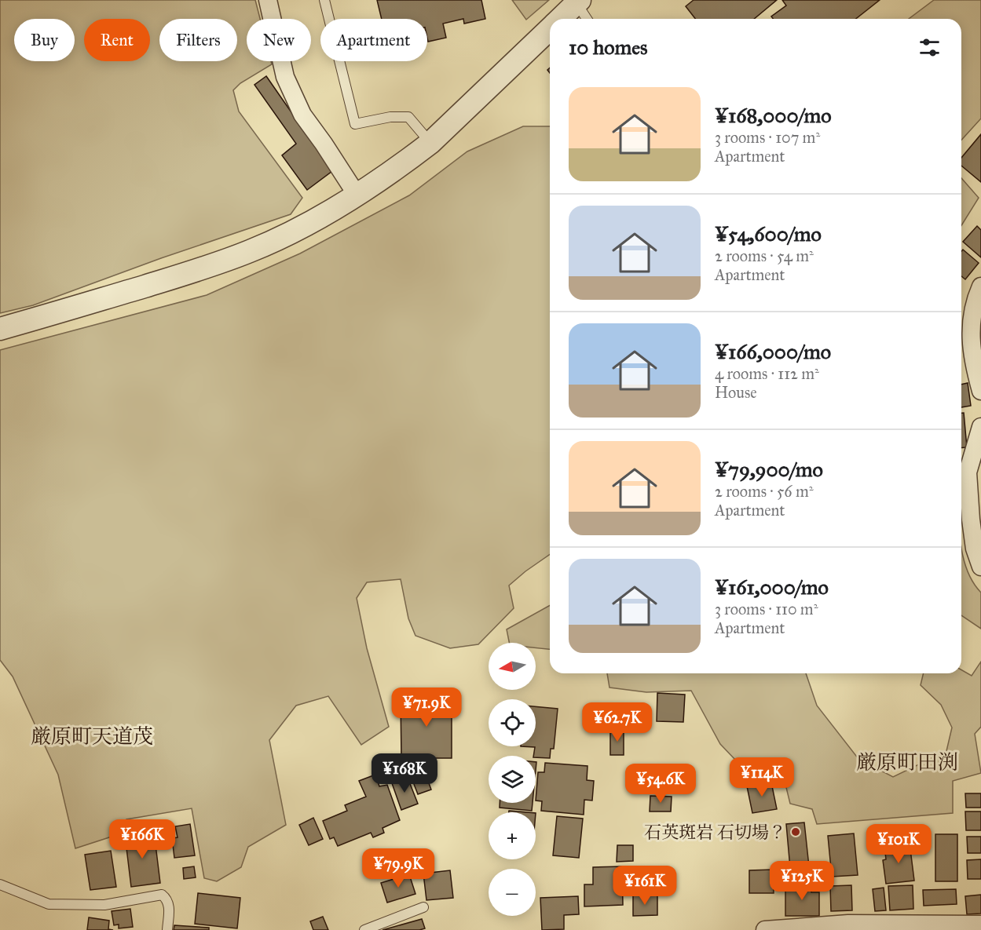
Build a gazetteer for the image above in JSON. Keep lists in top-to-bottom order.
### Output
{
  "districts": ["厳原町天道茂", "厳原町田渕"],
  "places": ["石英斑岩 石切場？"],
  "north": "left",
  "page": {
    "chip": [
      "Buy",
      "Rent",
      "Filters",
      "New",
      "Apartment"
    ],
    "heading": "10 homes",
    "list": [
      {
        "name": "¥168,000/mo",
        "note": "3 rooms · 107 m² · Apartment"
      },
      {
        "name": "¥54,600/mo",
        "note": "2 rooms · 54 m² · Apartment"
      },
      {
        "name": "¥166,000/mo",
        "note": "4 rooms · 112 m² · House"
      },
      {
        "name": "¥79,900/mo",
        "note": "2 rooms · 56 m² · Apartment"
      },
      {
        "name": "¥161,000/mo",
        "note": "3 rooms · 110 m² · Apartment"
      }
    ],
    "map_buttons": ["+", "−"],
    "price": [
      "¥71.9K",
      "¥62.7K",
      "¥168K",
      "¥114K",
      "¥54.6K",
      "¥166K",
      "¥101K",
      "¥79.9K",
      "¥125K",
      "¥161K"
    ]
  }
}
